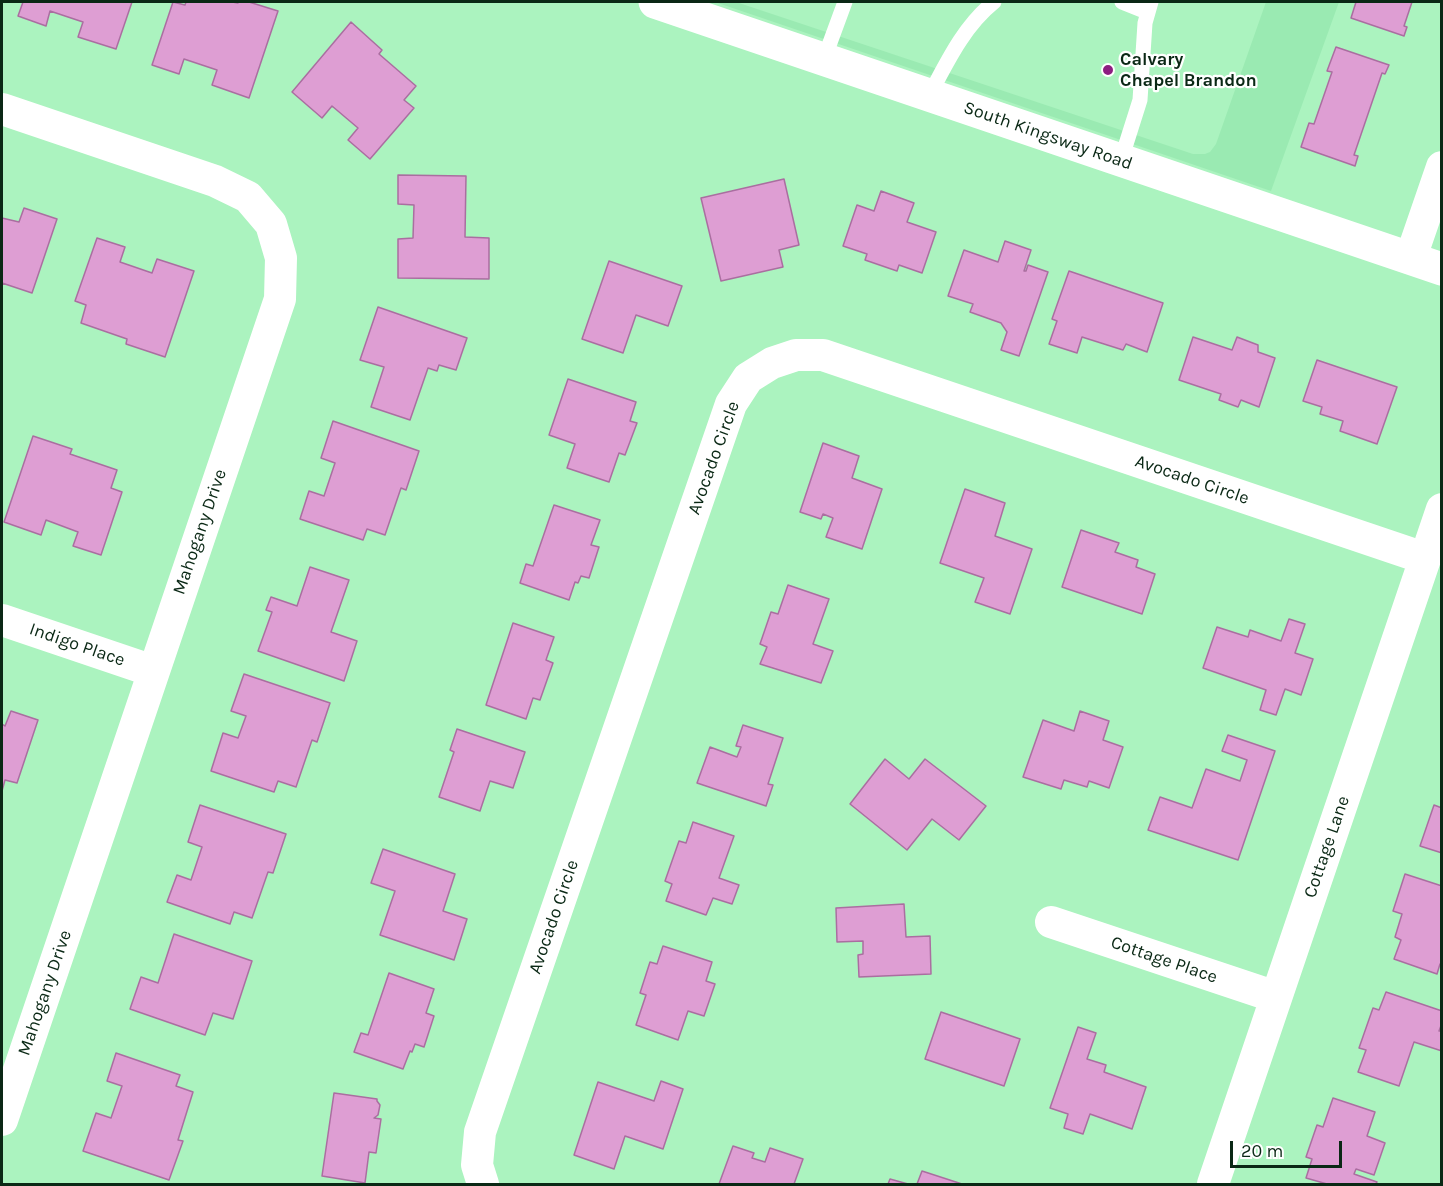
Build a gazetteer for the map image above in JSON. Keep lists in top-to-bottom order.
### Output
{
  "streets": {
    "street": [
      "South Kingsway Road",
      "Avocado Circle",
      "Mahogany Drive",
      "Indigo Place",
      "Cottage Lane",
      "Cottage Place"
    ]
  },
  "crossings": [
    ["Avocado Circle", "Cottage Lane"],
    ["Mahogany Drive", "Indigo Place"],
    ["Cottage Lane", "Cottage Place"]
  ],
  "places": ["Calvary Chapel Brandon"],
  "scale_bar": "20 m"
}
